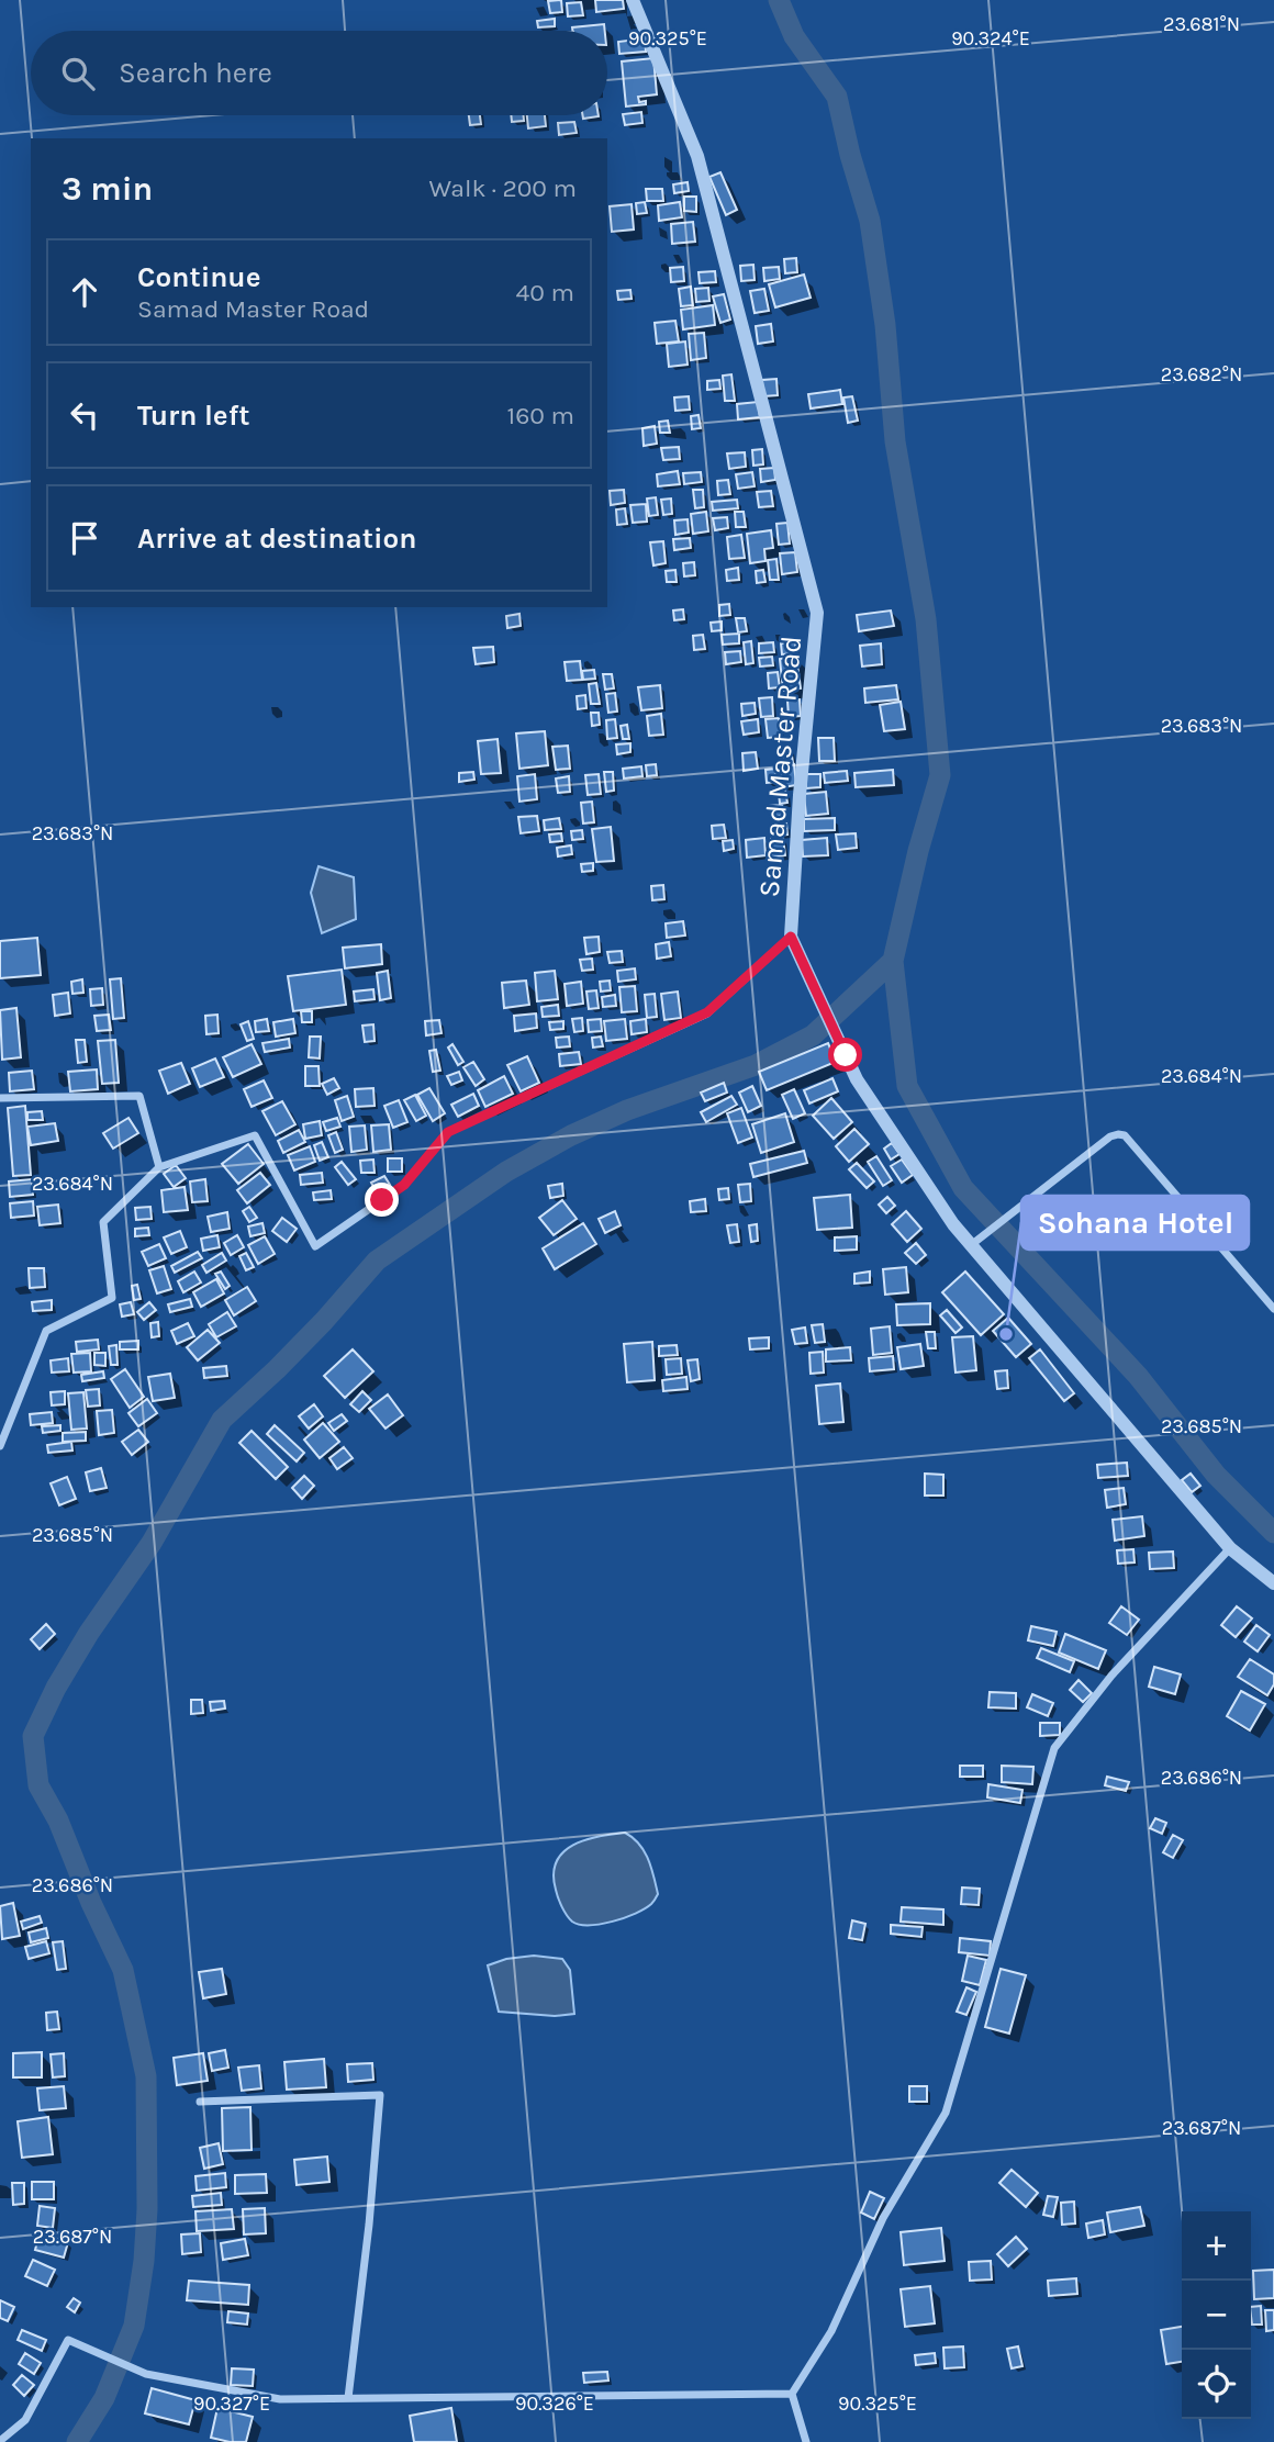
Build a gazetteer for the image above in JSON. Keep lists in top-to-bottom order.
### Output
{
  "streets": {
    "street": ["Samad Master Road"]
  },
  "places": ["Sohana Hotel"],
  "page": {
    "search": "Search here",
    "heading": ["3 min", "Walk · 200 m"],
    "list": [
      ["Continue", "Samad Master Road", "40 m"],
      ["Turn left", "160 m"],
      "Arrive at destination"
    ],
    "map_buttons": ["+", "−"]
  },
  "coordinates": [
    "23.681°N",
    "90.325°E",
    "90.324°E",
    "23.682°N",
    "23.683°N",
    "23.684°N",
    "23.685°N",
    "23.686°N",
    "23.687°N",
    "90.327°E",
    "90.326°E"
  ]
}
